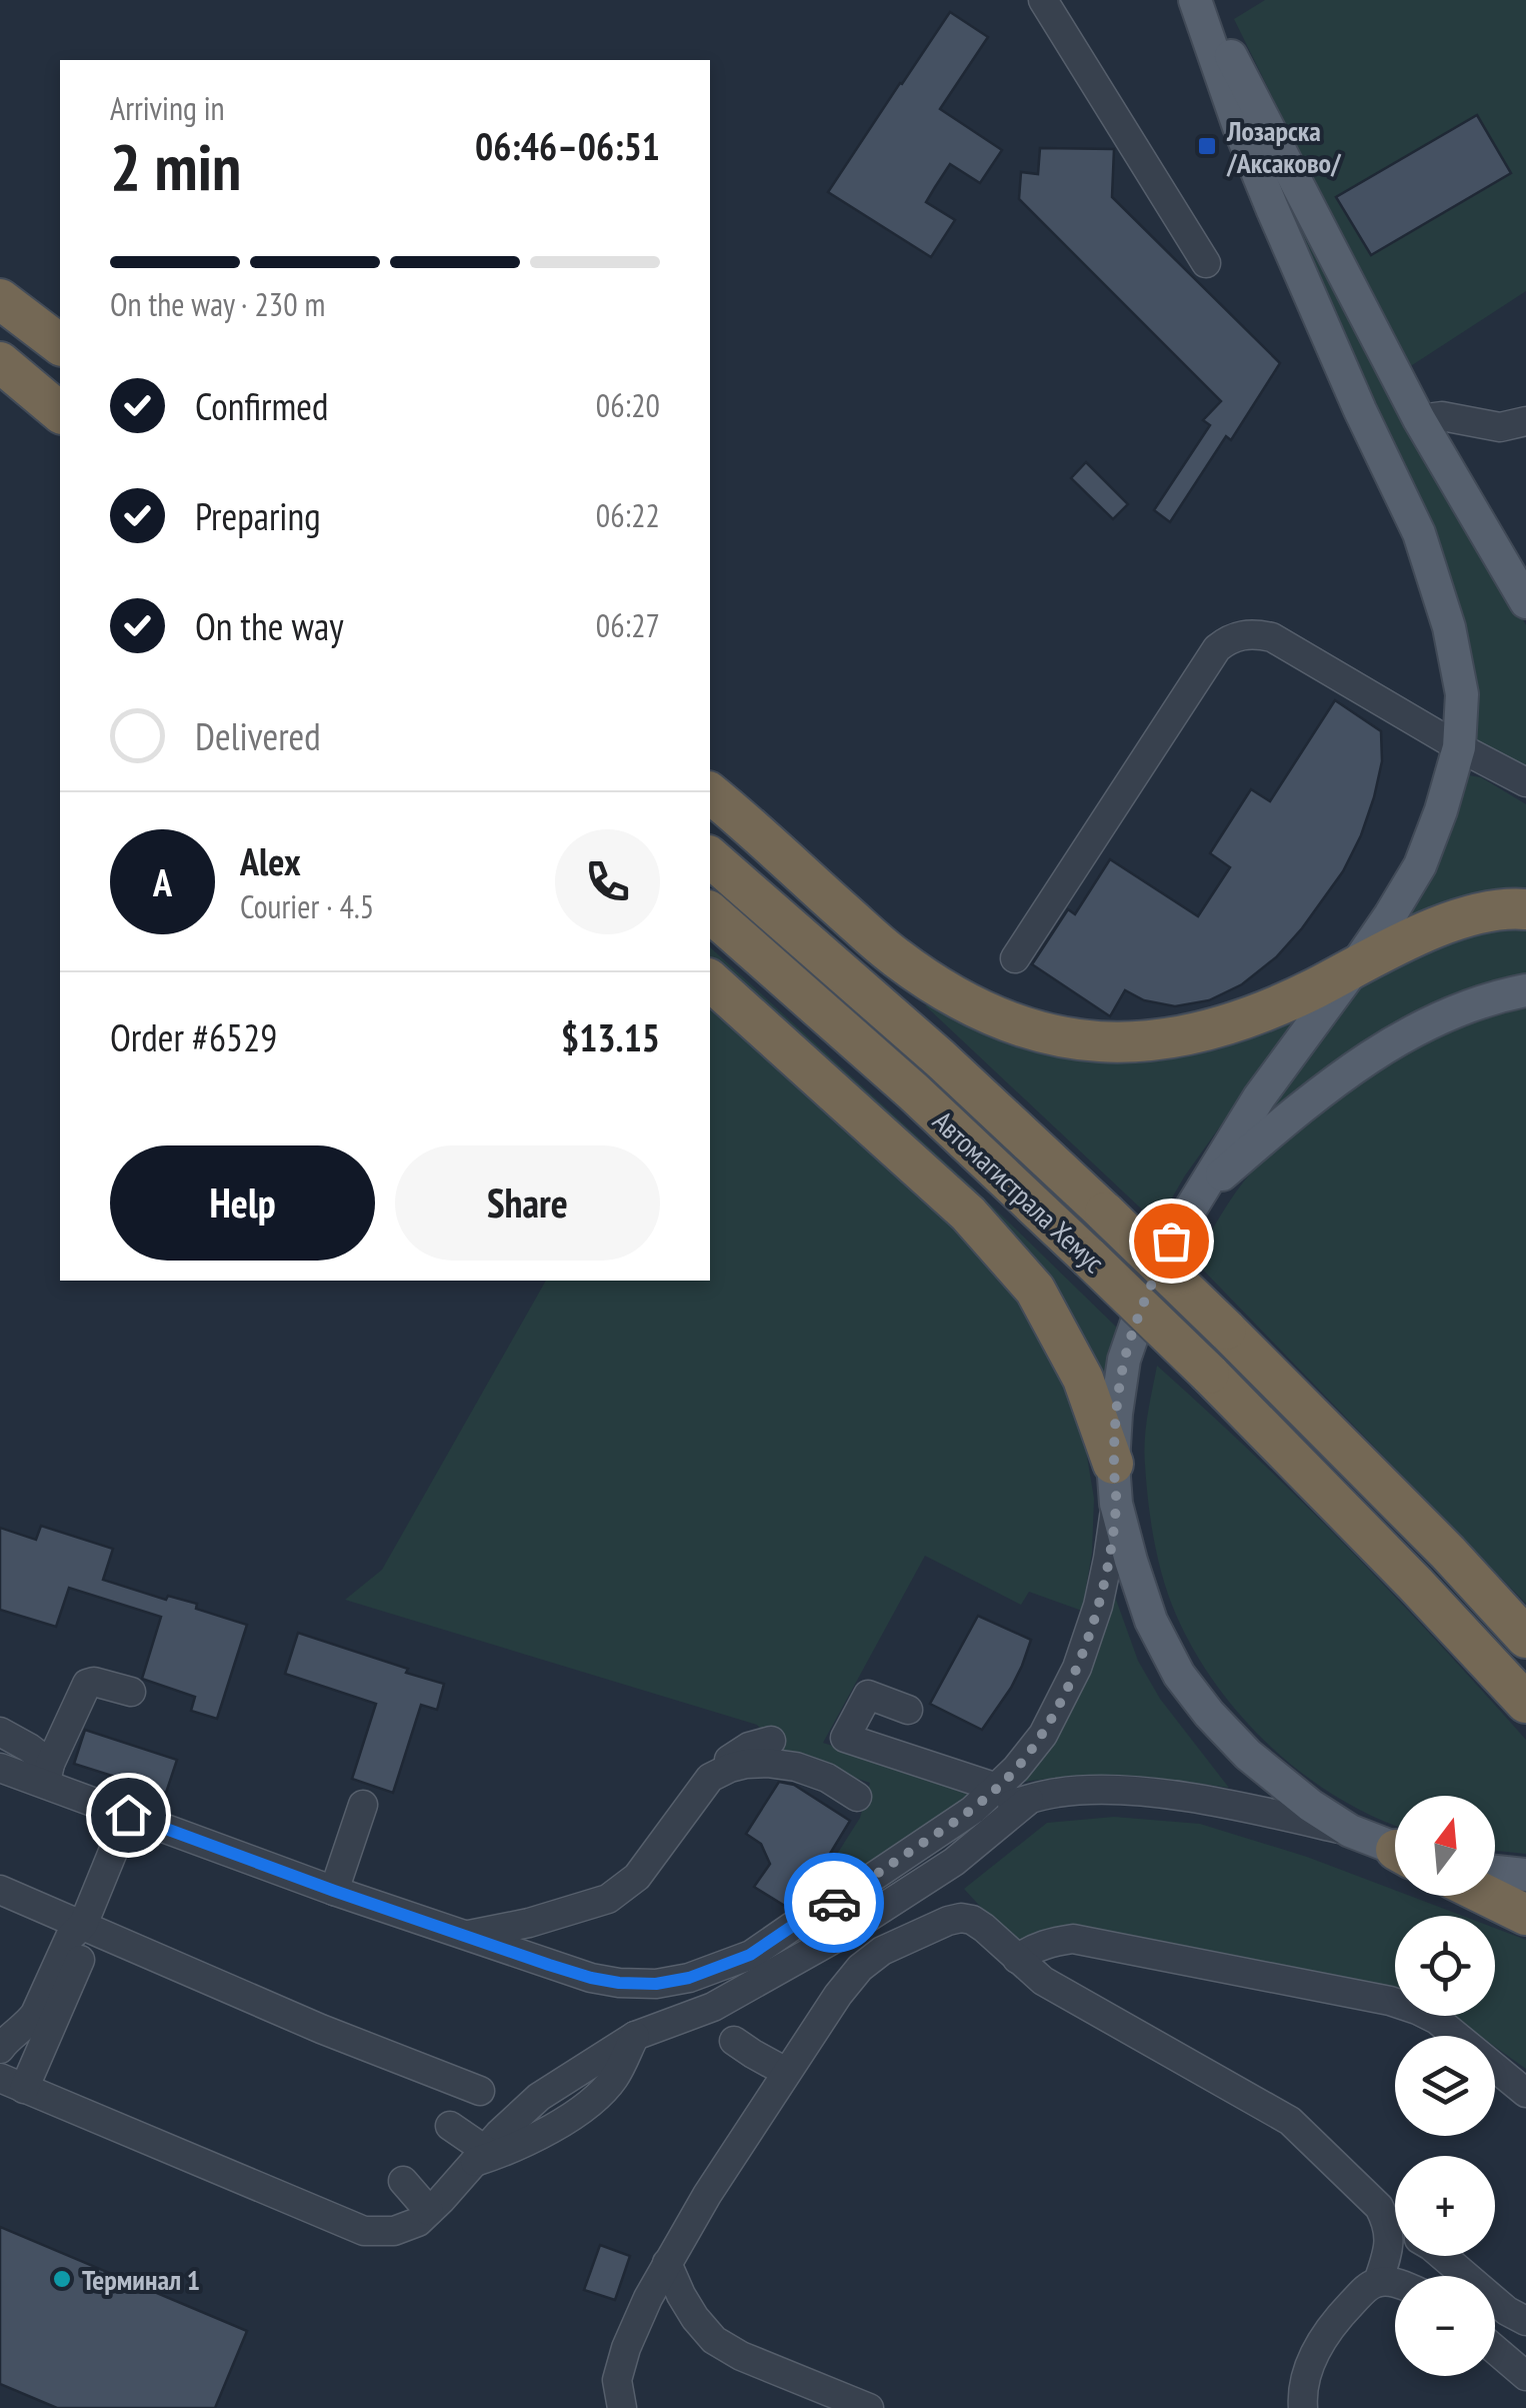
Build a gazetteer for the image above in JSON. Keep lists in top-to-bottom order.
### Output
{
  "streets": {
    "highway": ["Автомагистрала Хемус"]
  },
  "places": {
    "transit": ["Лозарска /Аксаково/"],
    "other": ["Терминал 1"]
  },
  "north": "top",
  "page": {
    "heading": ["2 min", "Arriving in", "06:46–06:51"],
    "panel": [
      "Alex",
      "Courier · 4.5",
      "Order #6529",
      "$13.15"
    ],
    "bar": "On the way · 230 m",
    "list": [
      ["Confirmed", "06:20"],
      ["Preparing", "06:22"],
      ["On the way", "06:27"],
      "Delivered"
    ],
    "round": "A",
    "buttons": ["Help", "Share"],
    "map_buttons": ["+", "−"]
  }
}
